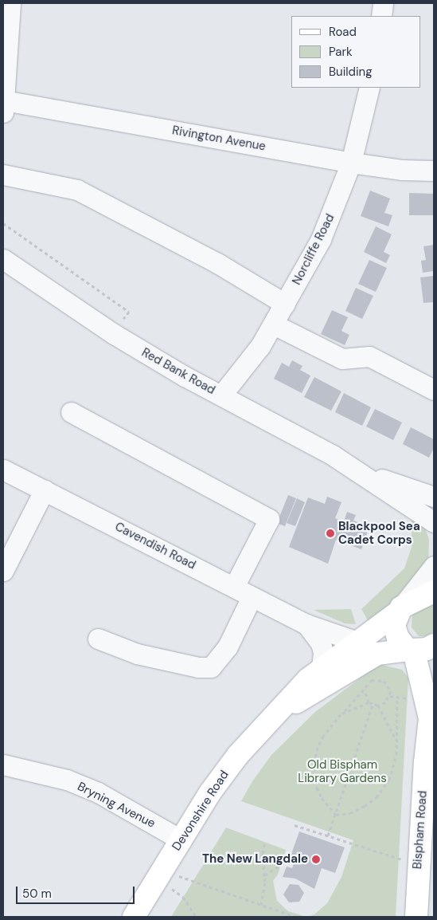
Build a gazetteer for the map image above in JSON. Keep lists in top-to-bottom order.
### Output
{
  "streets": {
    "main road": ["Devonshire Road", "Bispham Road"],
    "street": [
      "Rivington Avenue",
      "Norcliffe Road",
      "Red Bank Road",
      "Cavendish Road",
      "Bryning Avenue"
    ]
  },
  "crossings": [
    ["Rivington Avenue", "Norcliffe Road"],
    ["Norcliffe Road", "Red Bank Road"],
    ["Cavendish Road", "Devonshire Road"],
    ["Bryning Avenue", "Devonshire Road"],
    ["Devonshire Road", "Bispham Road"]
  ],
  "parks": ["Old Bispham Library Gardens"],
  "places": ["Blackpool Sea Cadet Corps", "The New Langdale"],
  "legend": ["Road", "Park", "Building"],
  "scale_bar": "50 m"
}
